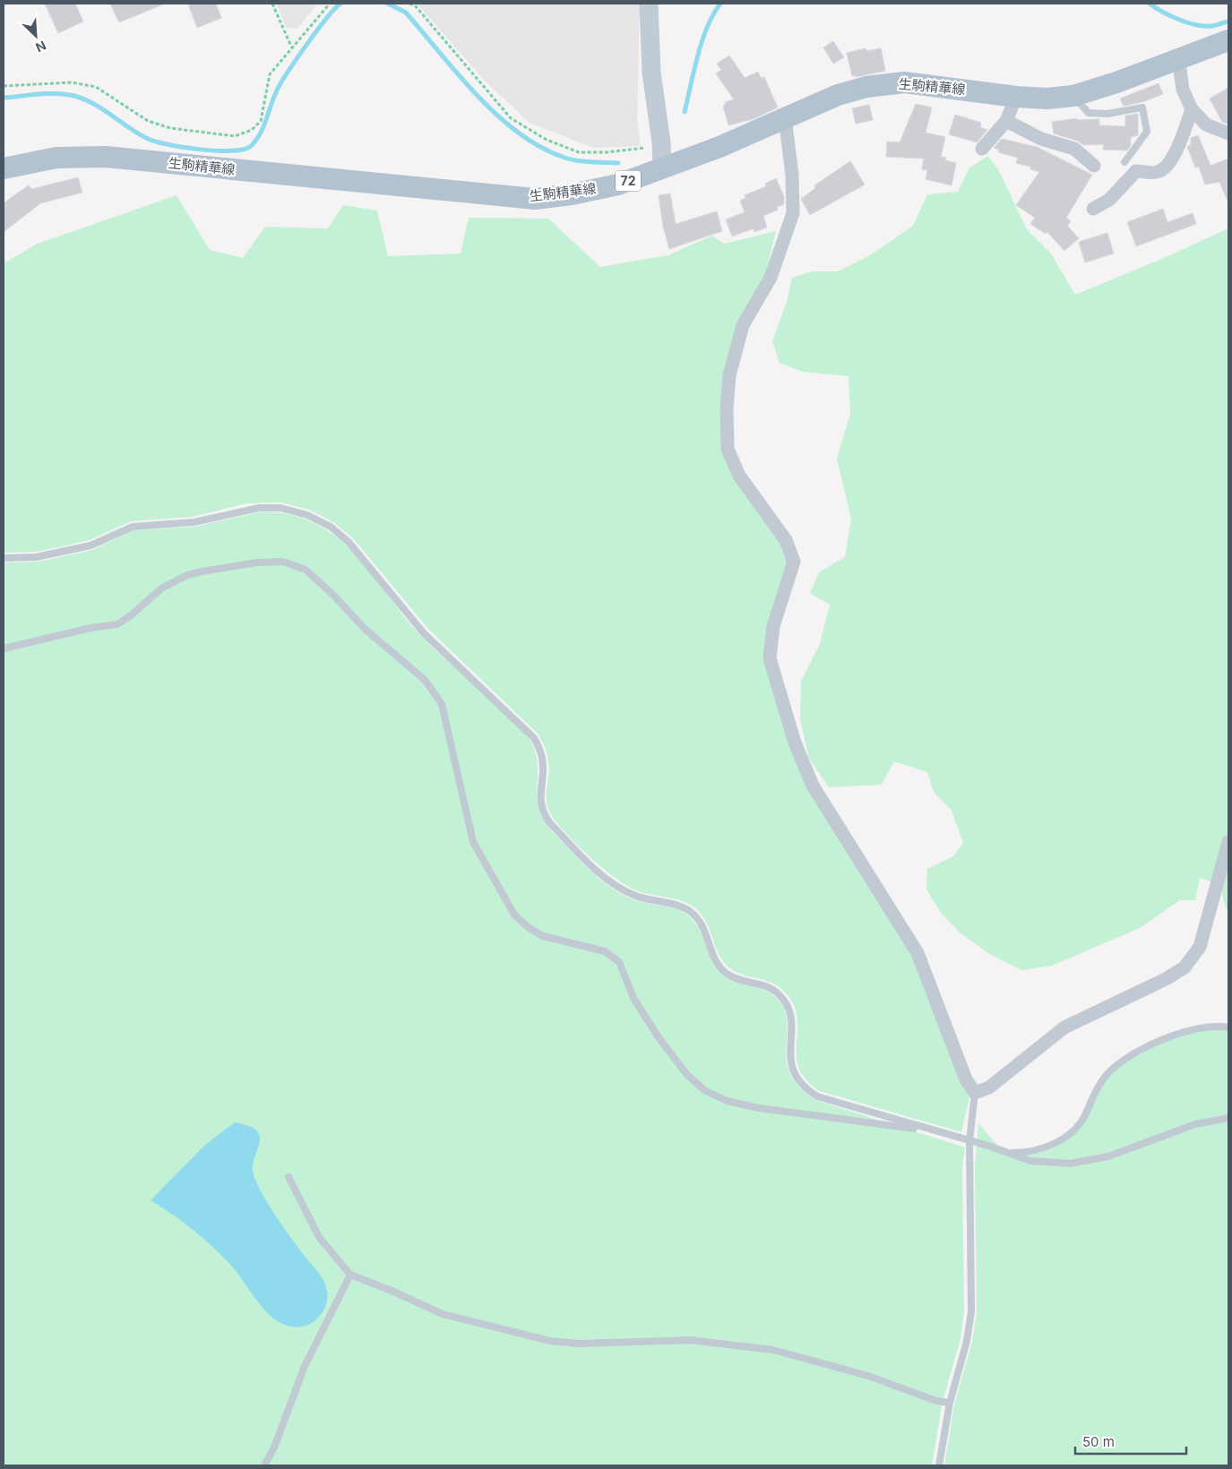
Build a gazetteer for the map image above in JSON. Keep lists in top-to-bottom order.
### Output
{
  "streets": {
    "main road": ["生駒精華線", "72"]
  },
  "scale_bar": "50 m",
  "north": "bottom right"
}
